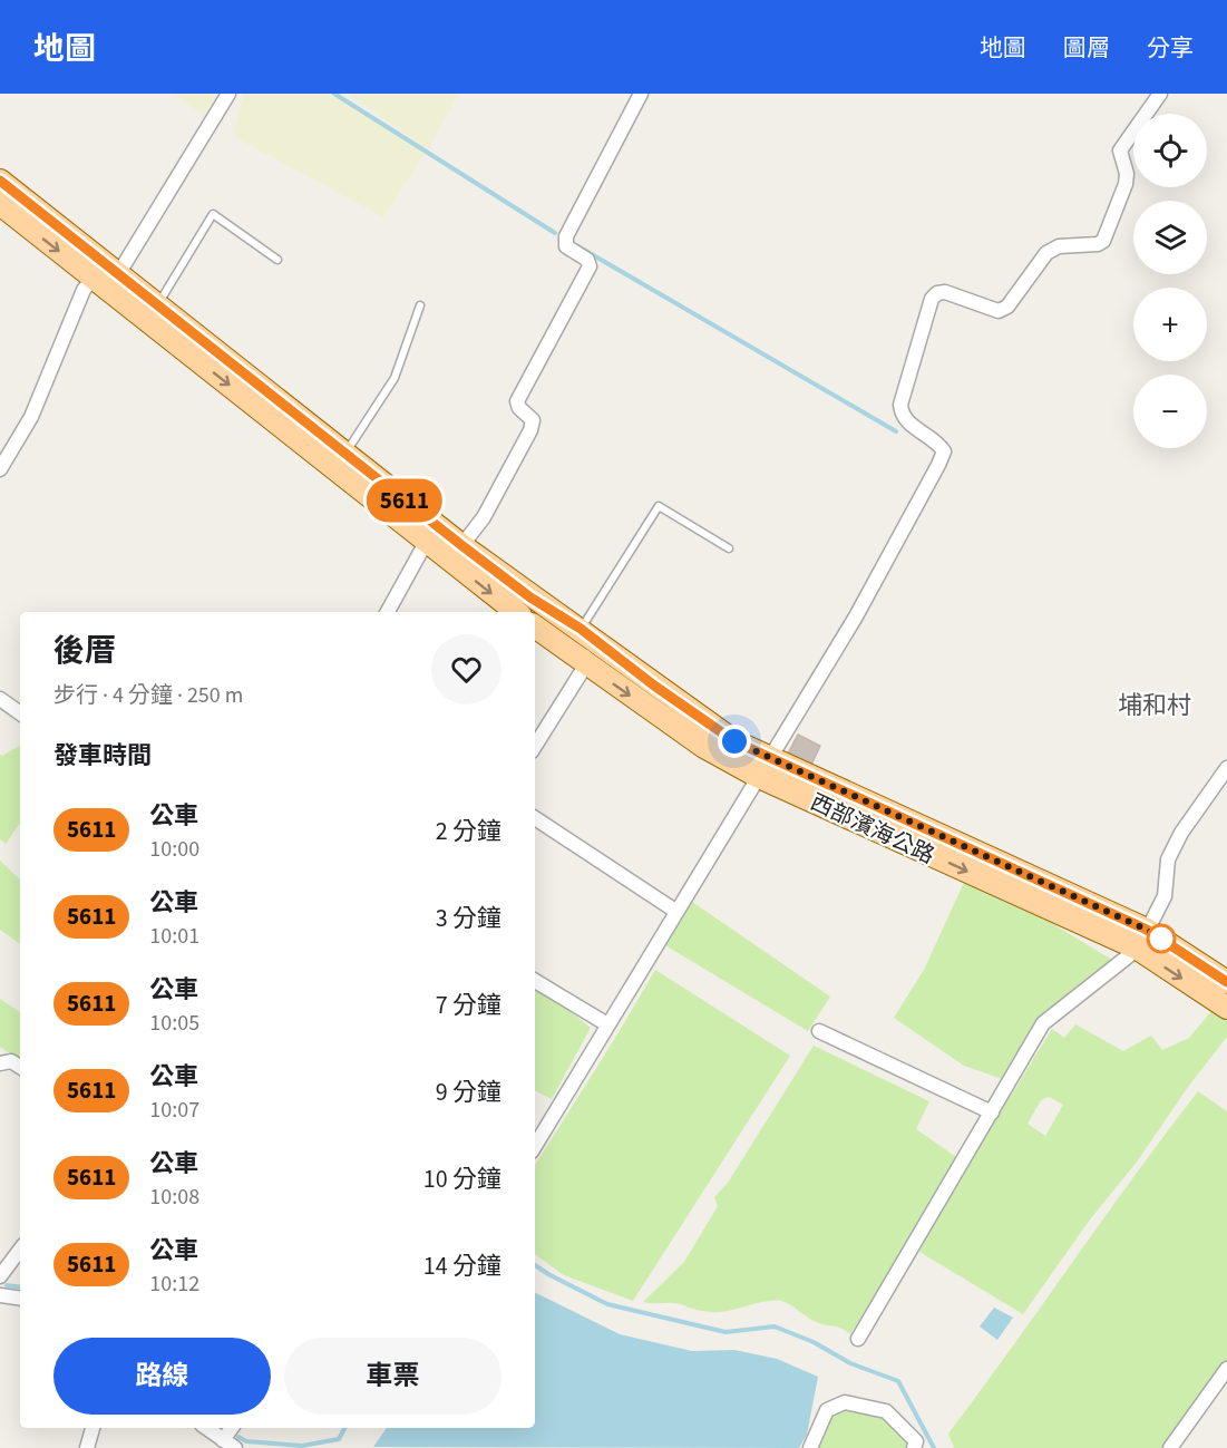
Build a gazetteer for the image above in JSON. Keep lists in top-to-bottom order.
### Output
{
  "streets": {
    "main road": ["西部濱海公路"]
  },
  "districts": ["埔和村"],
  "lines": ["bus line 5611"],
  "page": {
    "header": "地圖",
    "nav": ["地圖", "圖層", "分享"],
    "on_map": "5611",
    "map_buttons": ["+", "−"],
    "heading": [
      ["後厝", "步行 · 4 分鐘 · 250 m"],
      "發車時間"
    ],
    "list": [
      {
        "mark": "5611",
        "name": "公車",
        "note": "10:00",
        "value": "2 分鐘"
      },
      {
        "mark": "5611",
        "name": "公車",
        "note": "10:01",
        "value": "3 分鐘"
      },
      {
        "mark": "5611",
        "name": "公車",
        "note": "10:05",
        "value": "7 分鐘"
      },
      {
        "mark": "5611",
        "name": "公車",
        "note": "10:07",
        "value": "9 分鐘"
      },
      {
        "mark": "5611",
        "name": "公車",
        "note": "10:08",
        "value": "10 分鐘"
      },
      {
        "mark": "5611",
        "name": "公車",
        "note": "10:12",
        "value": "14 分鐘"
      }
    ],
    "buttons": ["路線", "車票"]
  }
}
